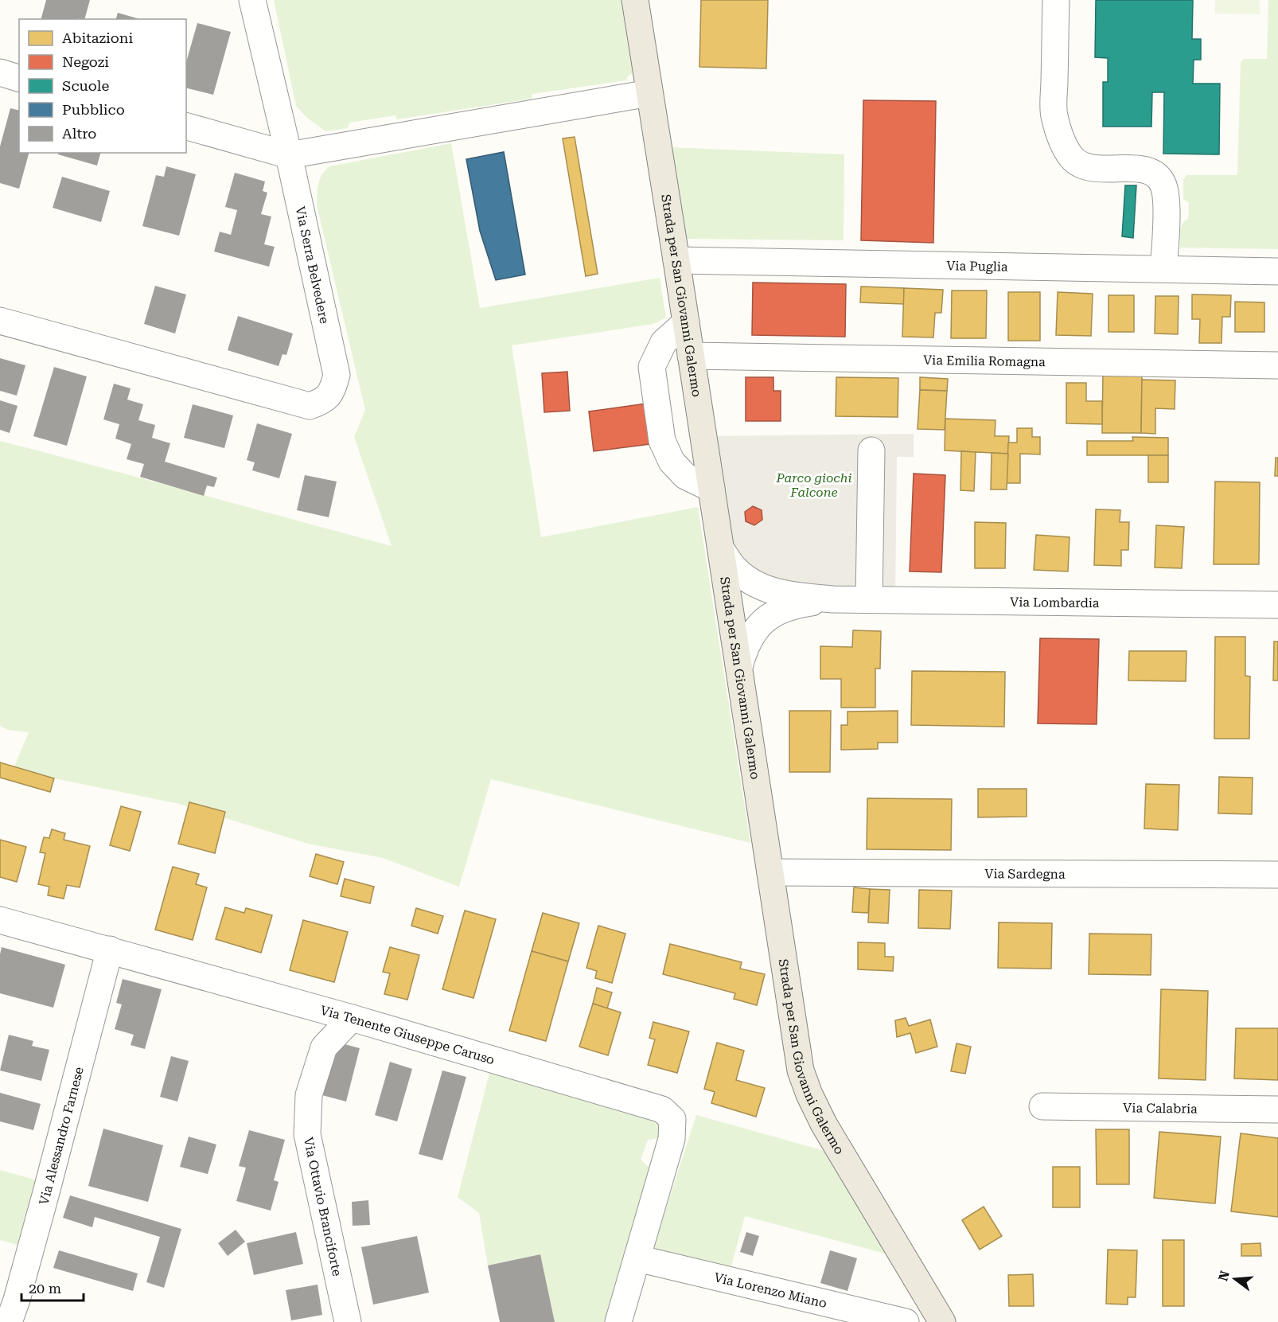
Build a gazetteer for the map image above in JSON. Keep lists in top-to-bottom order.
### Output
{
  "streets": {
    "main road": ["Strada per San Giovanni Galermo"],
    "street": [
      "Via Serra Belvedere",
      "Via Puglia",
      "Via Emilia Romagna",
      "Via Lombardia",
      "Via Sardegna",
      "Via Tenente Giuseppe Caruso",
      "Via Calabria",
      "Via Alessandro Farnese",
      "Via Ottavio Branciforte",
      "Via Lorenzo Miano"
    ]
  },
  "crossings": [
    ["Via Puglia", "Strada per San Giovanni Galermo"],
    ["Strada per San Giovanni Galermo", "Via Emilia Romagna"],
    ["Strada per San Giovanni Galermo", "Via Sardegna"],
    ["Via Tenente Giuseppe Caruso", "Via Alessandro Farnese"],
    ["Via Tenente Giuseppe Caruso", "Via Ottavio Branciforte"],
    ["Via Tenente Giuseppe Caruso", "Via Lorenzo Miano"]
  ],
  "parks": ["Parco giochi Falcone"],
  "legend": [
    "Abitazioni",
    "Negozi",
    "Scuole",
    "Pubblico",
    "Altro"
  ],
  "scale_bar": "20 m",
  "north": "left"
}
